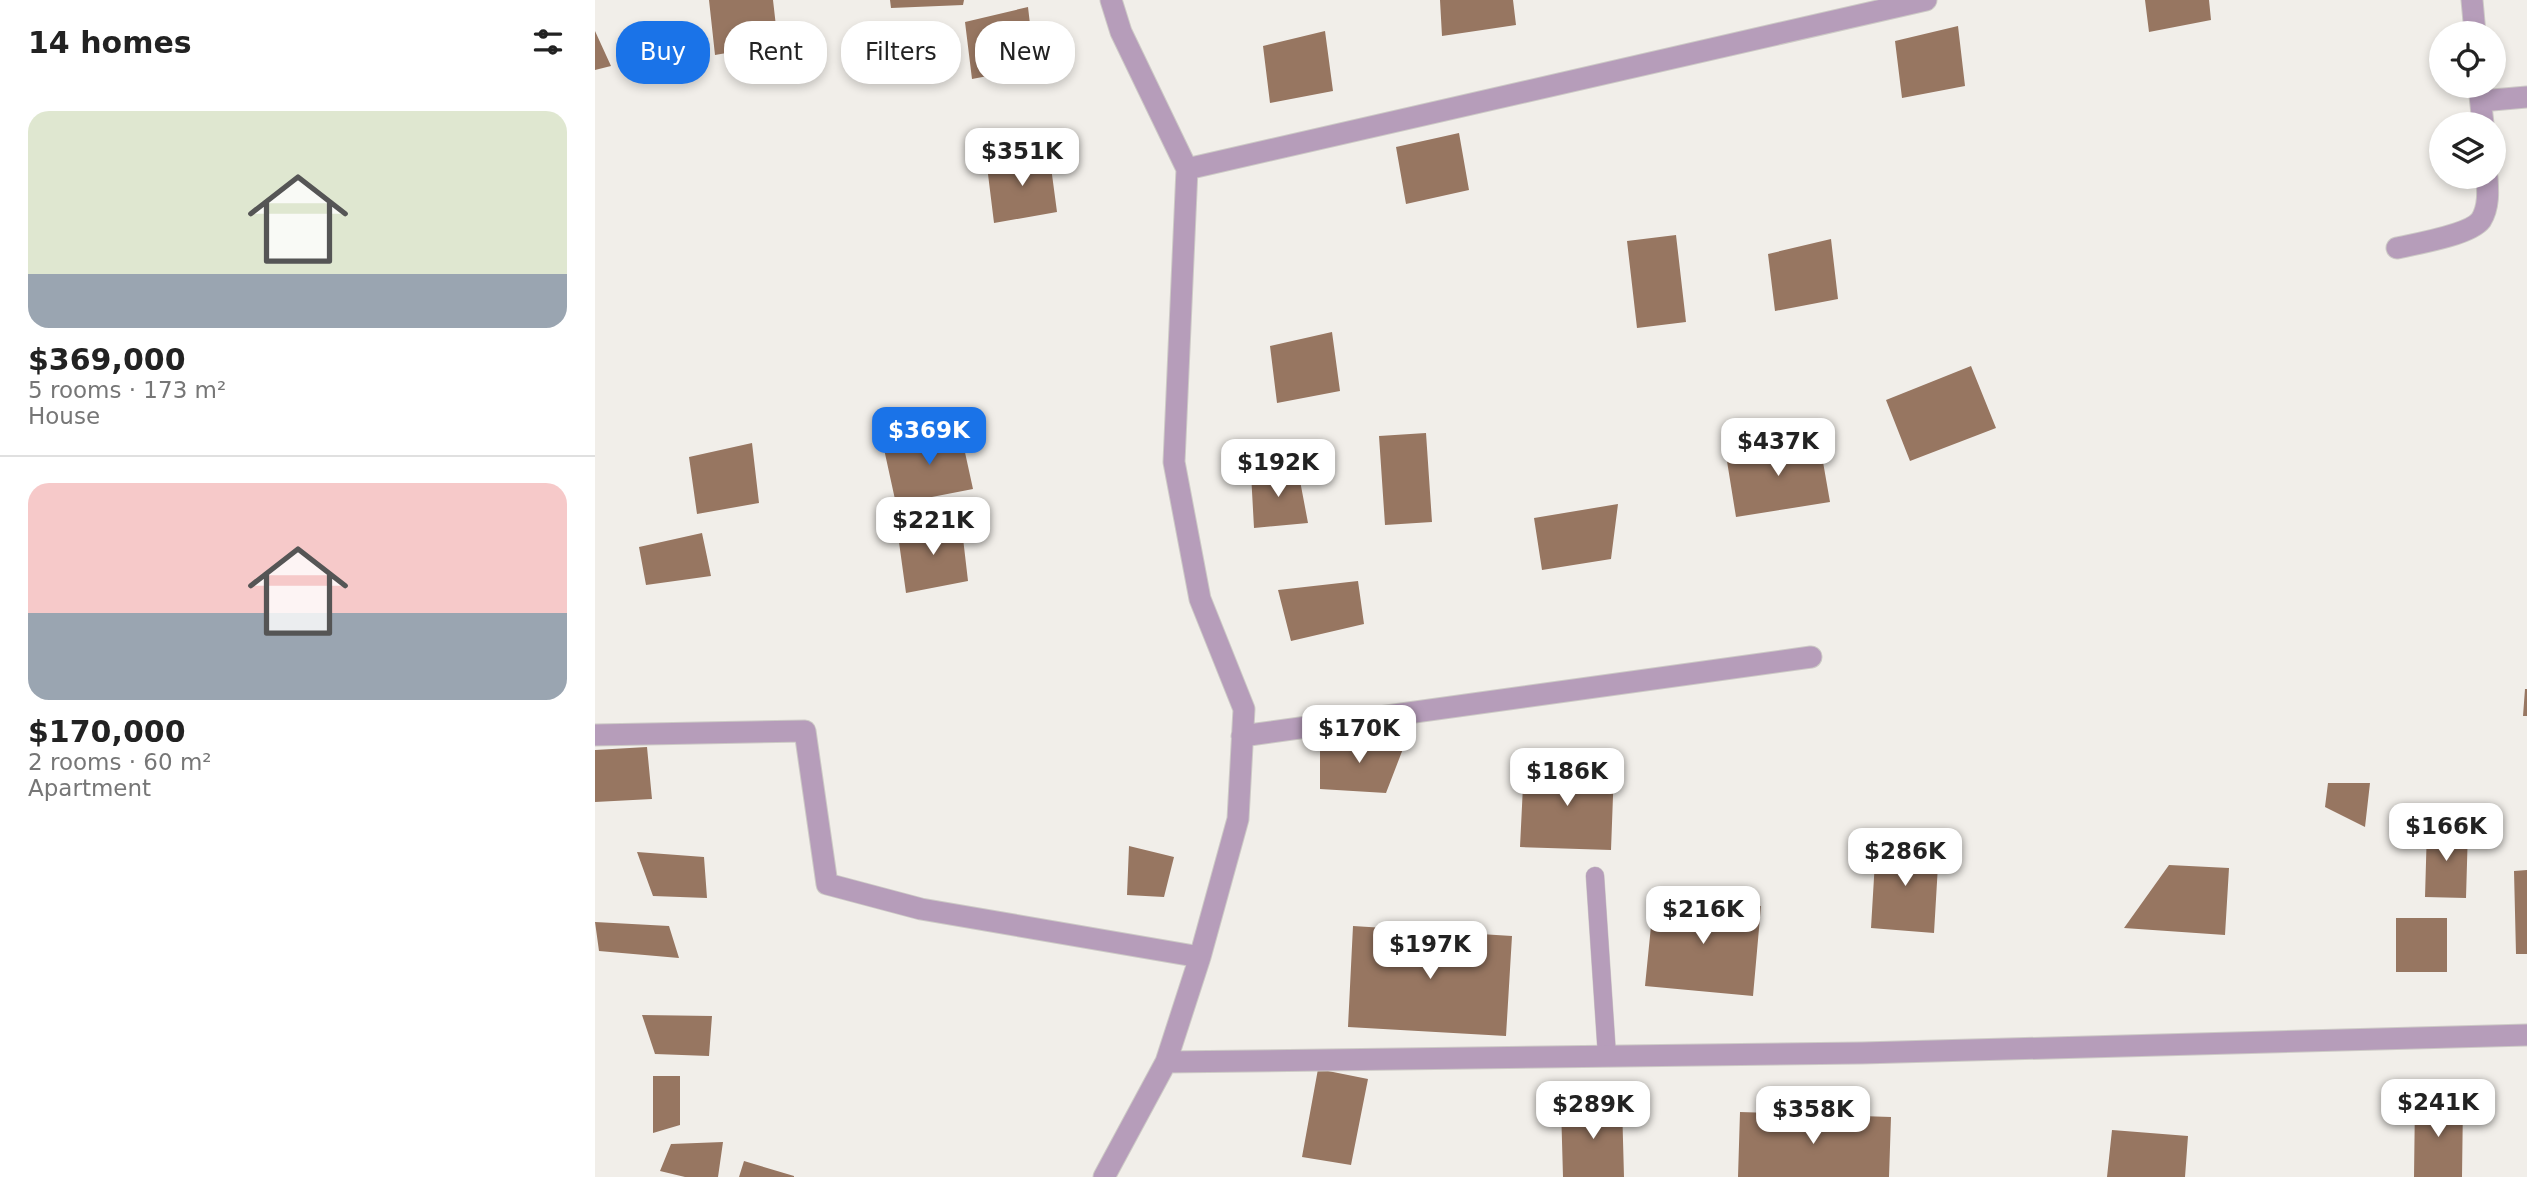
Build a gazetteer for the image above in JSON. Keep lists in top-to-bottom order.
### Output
{
  "page": {
    "heading": "14 homes",
    "chip": [
      "Buy",
      "Rent",
      "Filters",
      "New"
    ],
    "list": [
      {
        "name": "$369,000",
        "note": "5 rooms · 173 m² · House"
      },
      {
        "name": "$170,000",
        "note": "2 rooms · 60 m² · Apartment"
      }
    ],
    "price": [
      "$351K",
      "$369K",
      "$437K",
      "$192K",
      "$221K",
      "$170K",
      "$186K",
      "$166K",
      "$286K",
      "$216K",
      "$197K",
      "$241K",
      "$289K",
      "$358K"
    ]
  }
}
